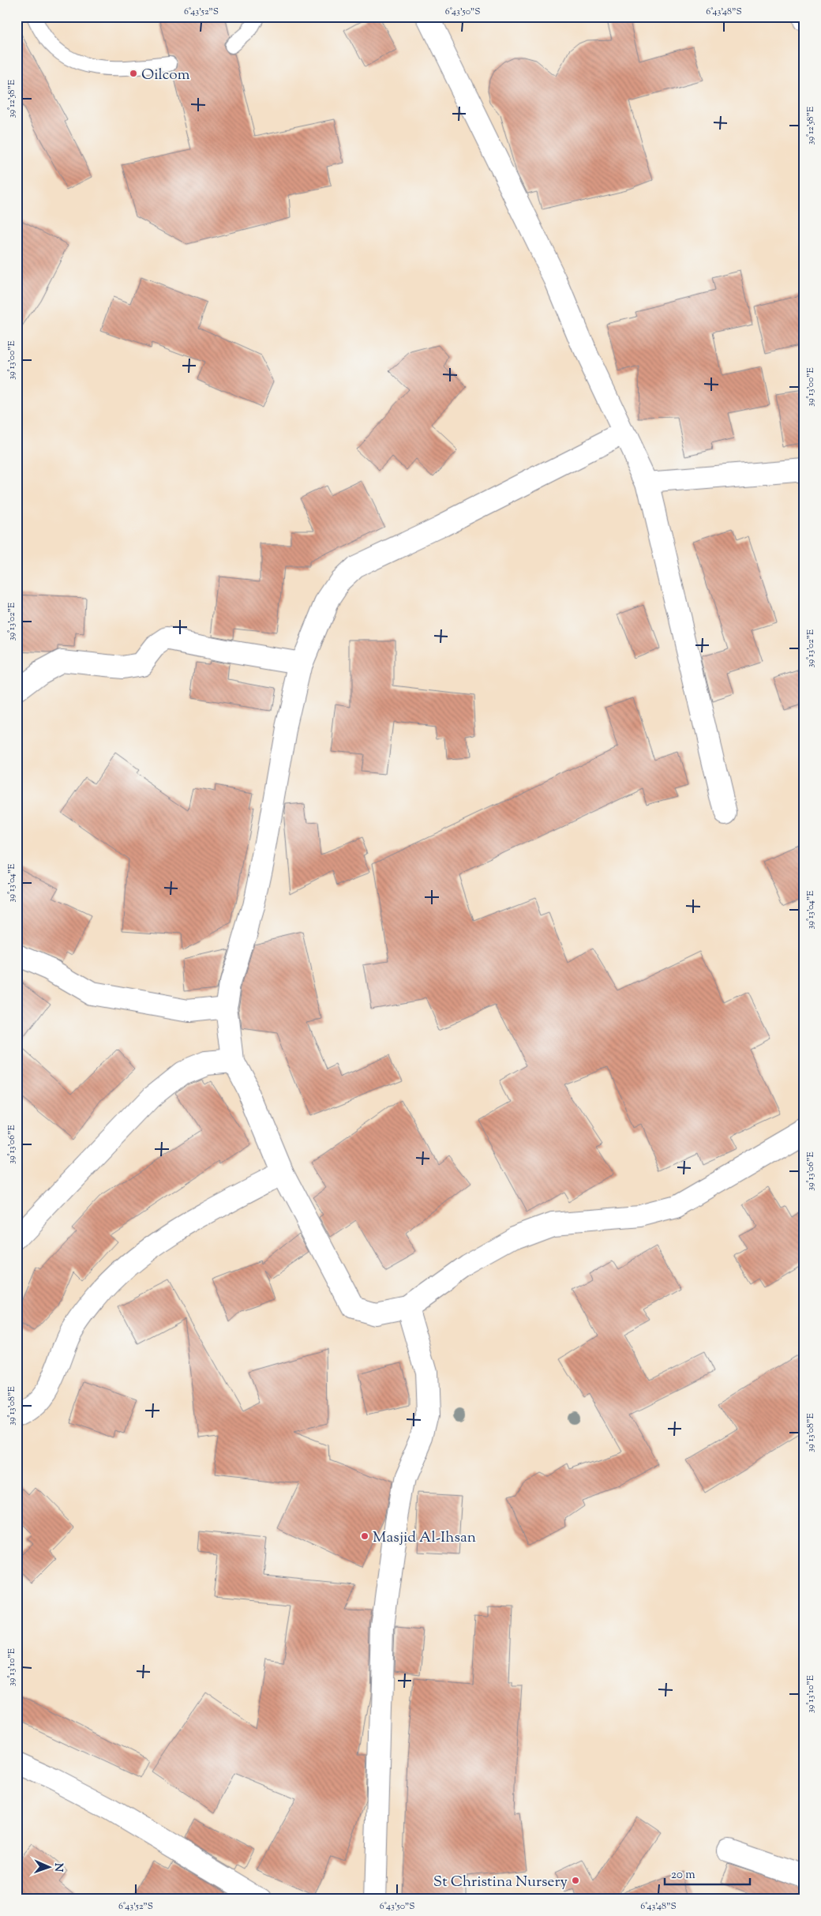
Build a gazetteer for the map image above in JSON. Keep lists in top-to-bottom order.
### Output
{
  "places": ["Oilcom", "Masjid Al-Ihsan", "St Christina Nursery"],
  "scale_bar": "20 m",
  "north": "right",
  "coordinates": [
    "6°43'52\"S",
    "6°43'50\"S",
    "6°43'48\"S",
    "39°12'58\"E",
    "39°13'00\"E",
    "39°13'02\"E",
    "39°13'04\"E",
    "39°13'06\"E",
    "39°13'08\"E",
    "39°13'10\"E"
  ]
}
